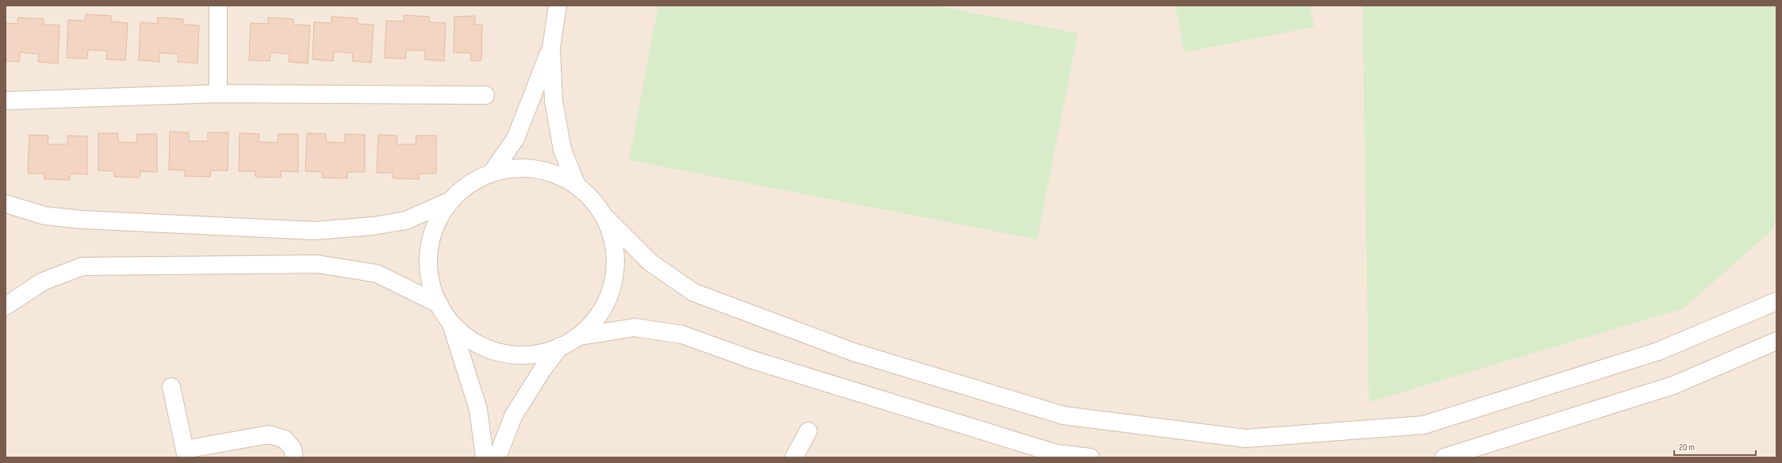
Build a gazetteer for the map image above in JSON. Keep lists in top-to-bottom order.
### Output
{
  "scale_bar": "20 m"
}
